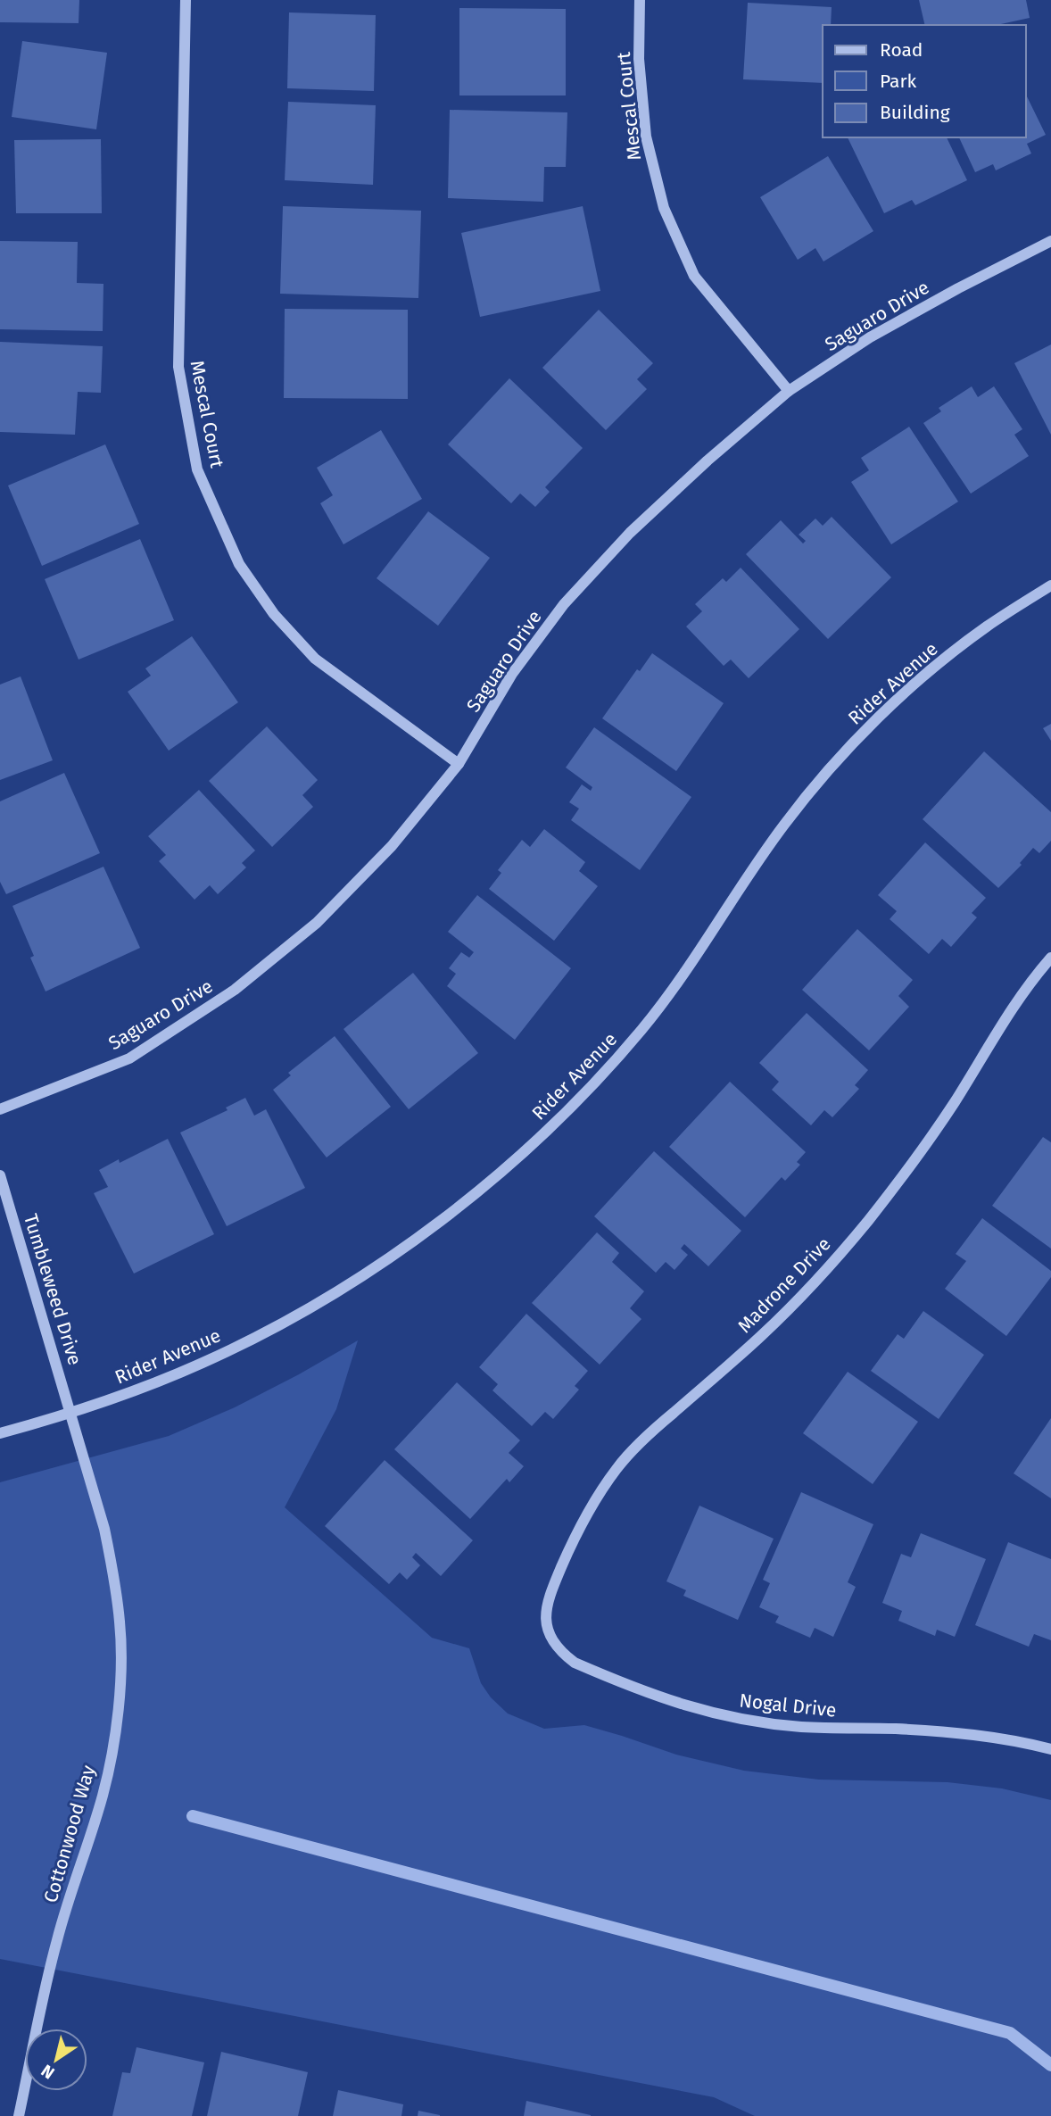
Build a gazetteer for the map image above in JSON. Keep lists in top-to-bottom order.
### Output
{
  "streets": {
    "street": [
      "Mescal Court",
      "Saguaro Drive",
      "Rider Avenue",
      "Madrone Drive",
      "Tumbleweed Drive",
      "Nogal Drive",
      "Cottonwood Way"
    ]
  },
  "crossings": [
    ["Mescal Court", "Saguaro Drive"],
    ["Rider Avenue", "Tumbleweed Drive"],
    ["Rider Avenue", "Cottonwood Way"],
    ["Madrone Drive", "Nogal Drive"],
    ["Tumbleweed Drive", "Cottonwood Way"]
  ],
  "legend": ["Road", "Park", "Building"],
  "north": "bottom left"
}
